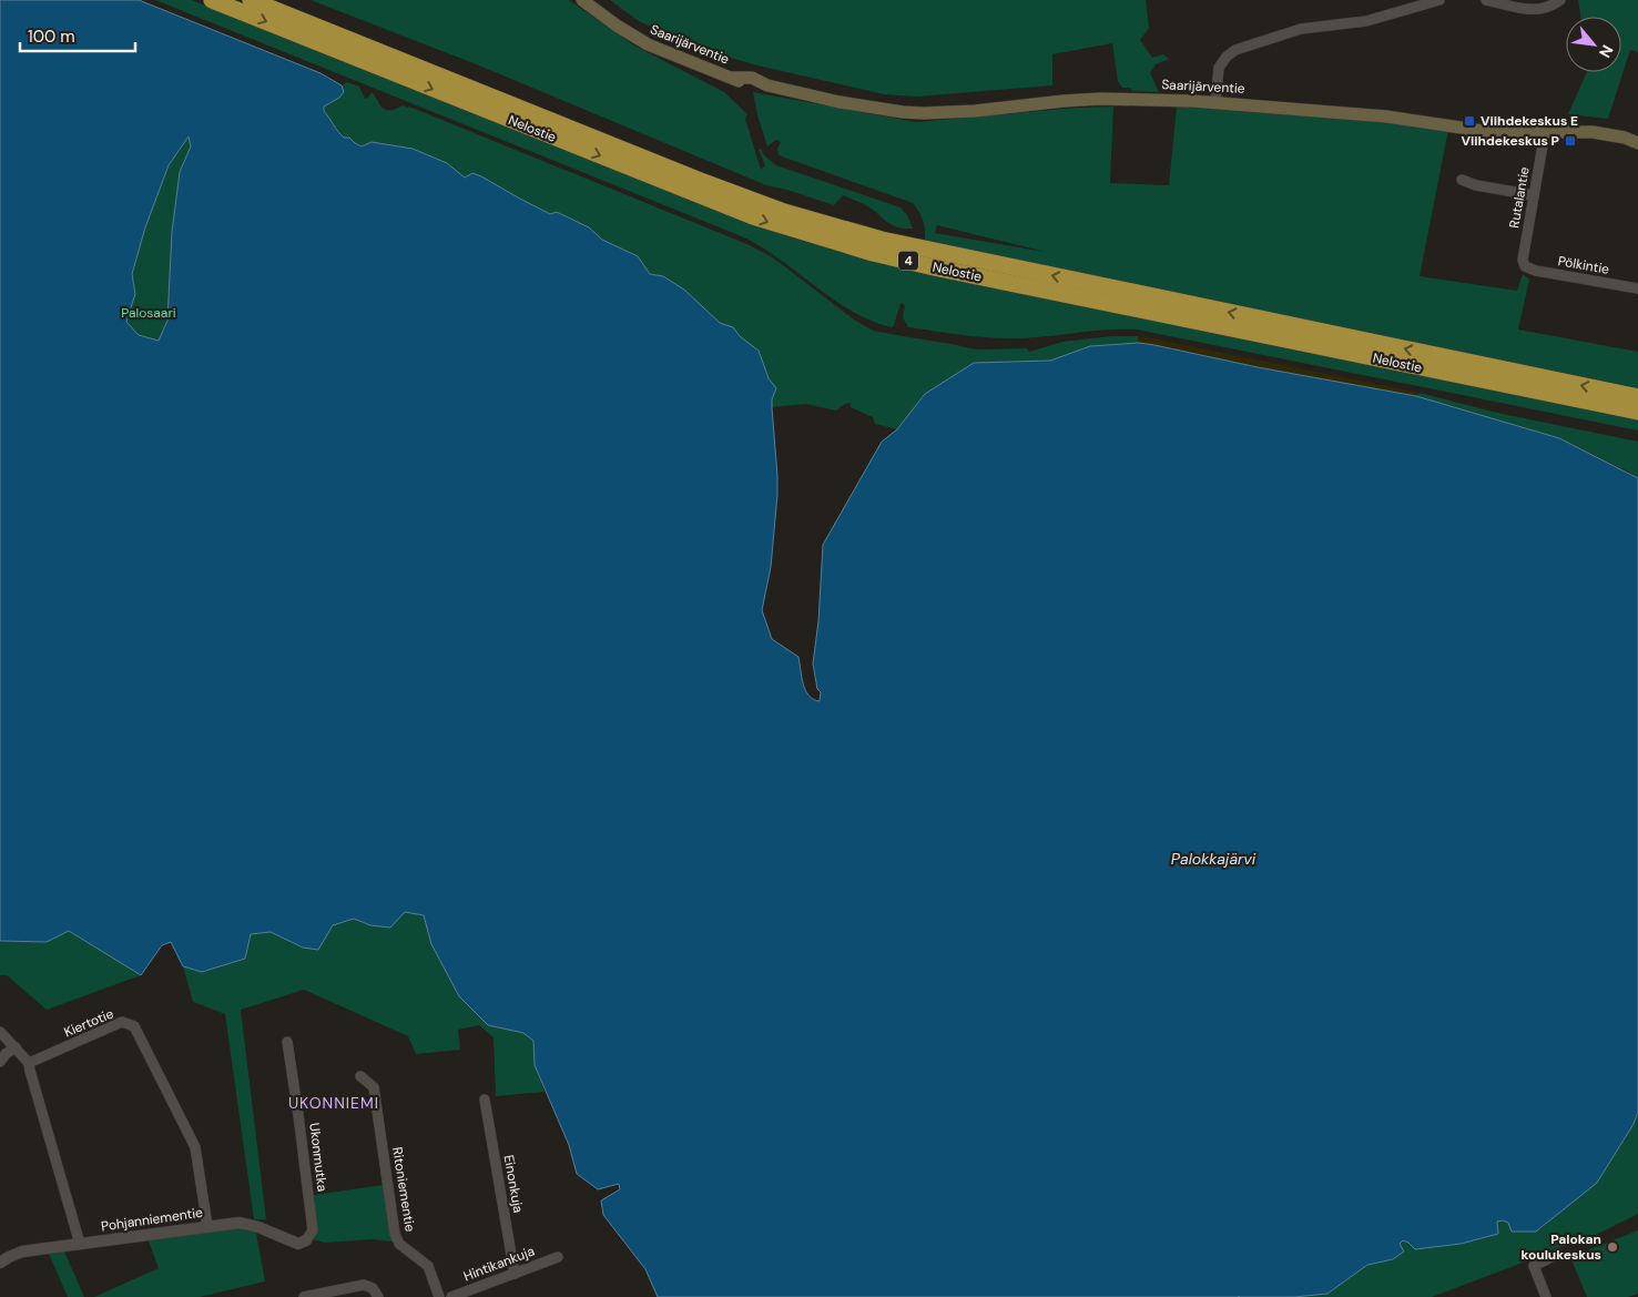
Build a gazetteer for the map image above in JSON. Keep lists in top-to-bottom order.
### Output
{
  "streets": {
    "highway": ["Nelostie", "4"],
    "main road": ["Saarijärventie"],
    "street": [
      "Rutalantie",
      "Pölkintie",
      "Kiertotie",
      "Ukonmutka",
      "Einonkuja",
      "Ritoniementie",
      "Pohjanniementie",
      "Hintikankuja"
    ]
  },
  "crossings": [
    ["Saarijärventie", "Rutalantie"],
    ["Rutalantie", "Pölkintie"],
    ["Kiertotie", "Pohjanniementie"],
    ["Ukonmutka", "Pohjanniementie"],
    ["Einonkuja", "Hintikankuja"]
  ],
  "districts": ["UKONNIEMI"],
  "water": ["Palokkajärvi"],
  "parks": ["Palosaari"],
  "places": {
    "transit": ["Viihdekeskus E", "Viihdekeskus P"],
    "other": ["Palokan koulukeskus"]
  },
  "scale_bar": "100 m",
  "north": "bottom right"
}
